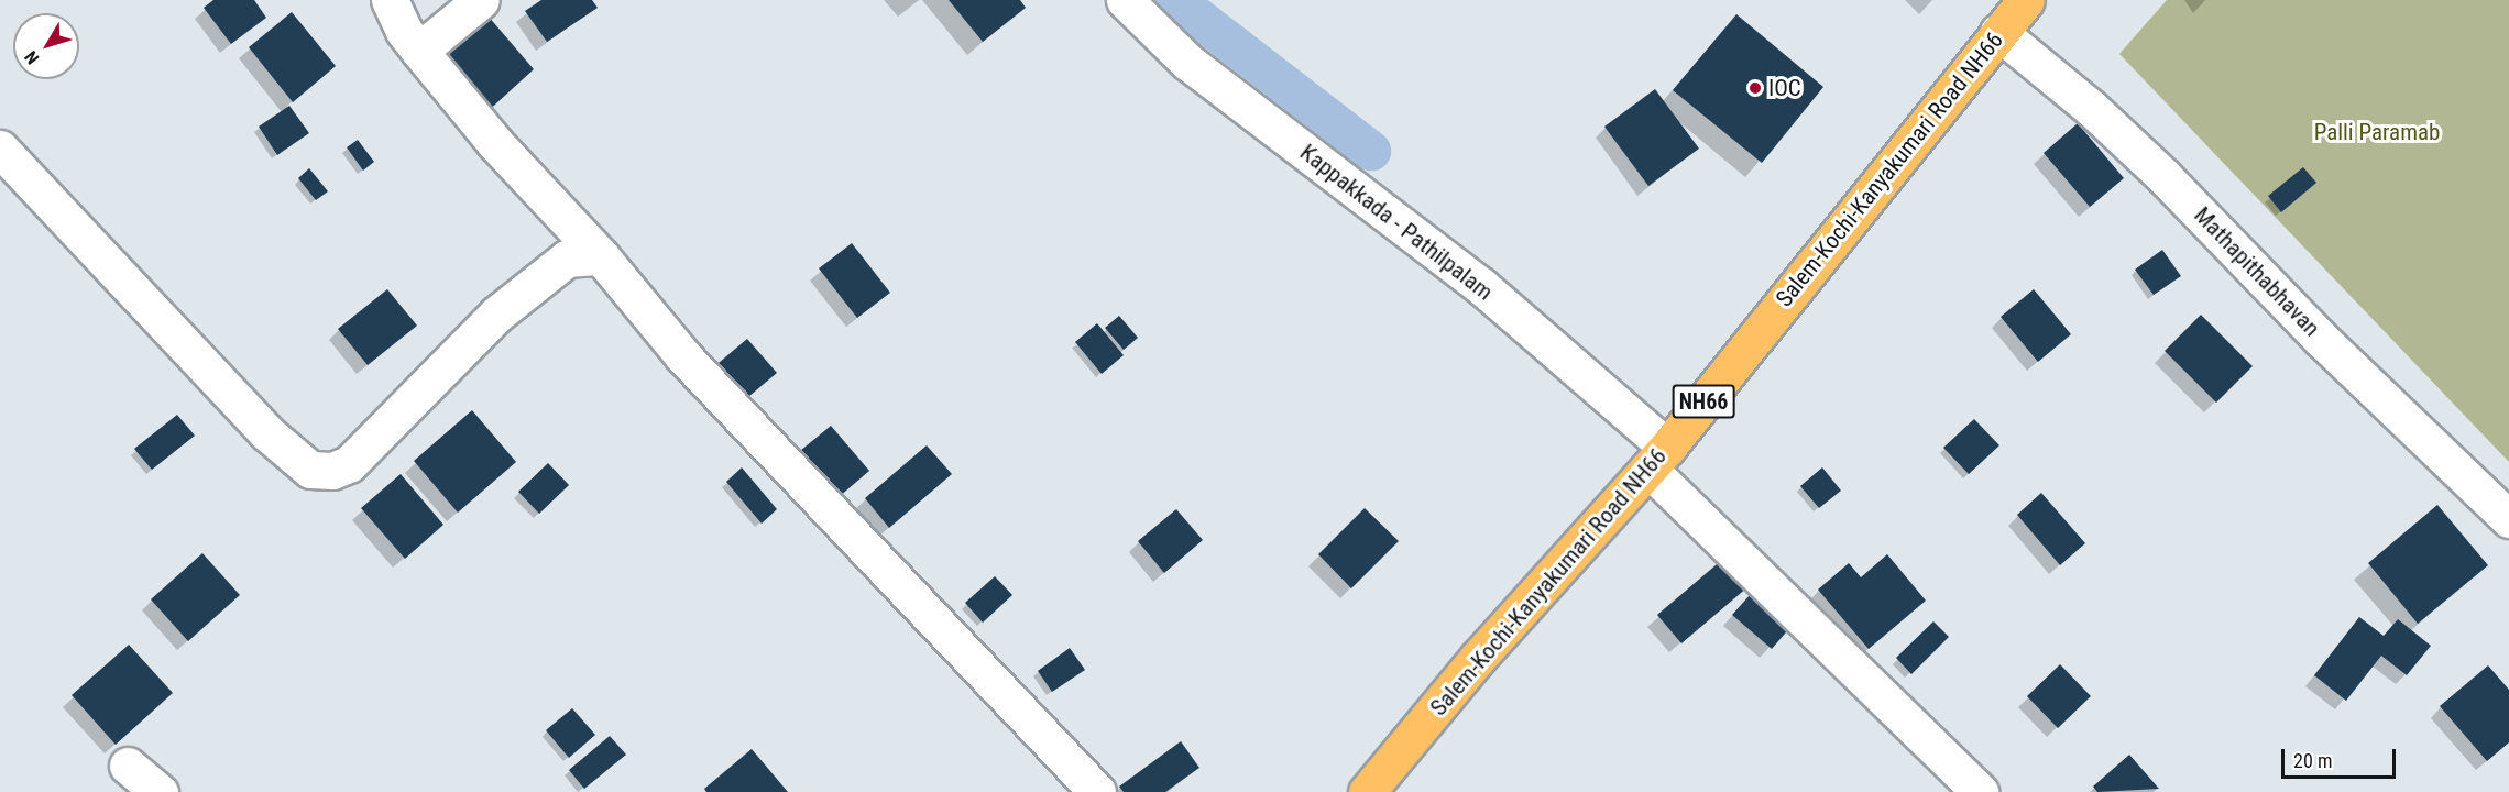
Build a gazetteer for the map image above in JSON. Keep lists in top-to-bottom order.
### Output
{
  "streets": {
    "highway": ["Salem-Kochi-Kanyakumari Road NH66", "NH66"],
    "street": ["Kappakkada - Pathilpalam", "Mathapithabhavan"]
  },
  "crossings": [
    ["Salem-Kochi-Kanyakumari Road NH66", "Kappakkada - Pathilpalam"],
    ["Salem-Kochi-Kanyakumari Road NH66", "Mathapithabhavan"]
  ],
  "parks": ["Palli Paramab"],
  "places": ["IOC"],
  "scale_bar": "20 m",
  "north": "bottom left"
}
